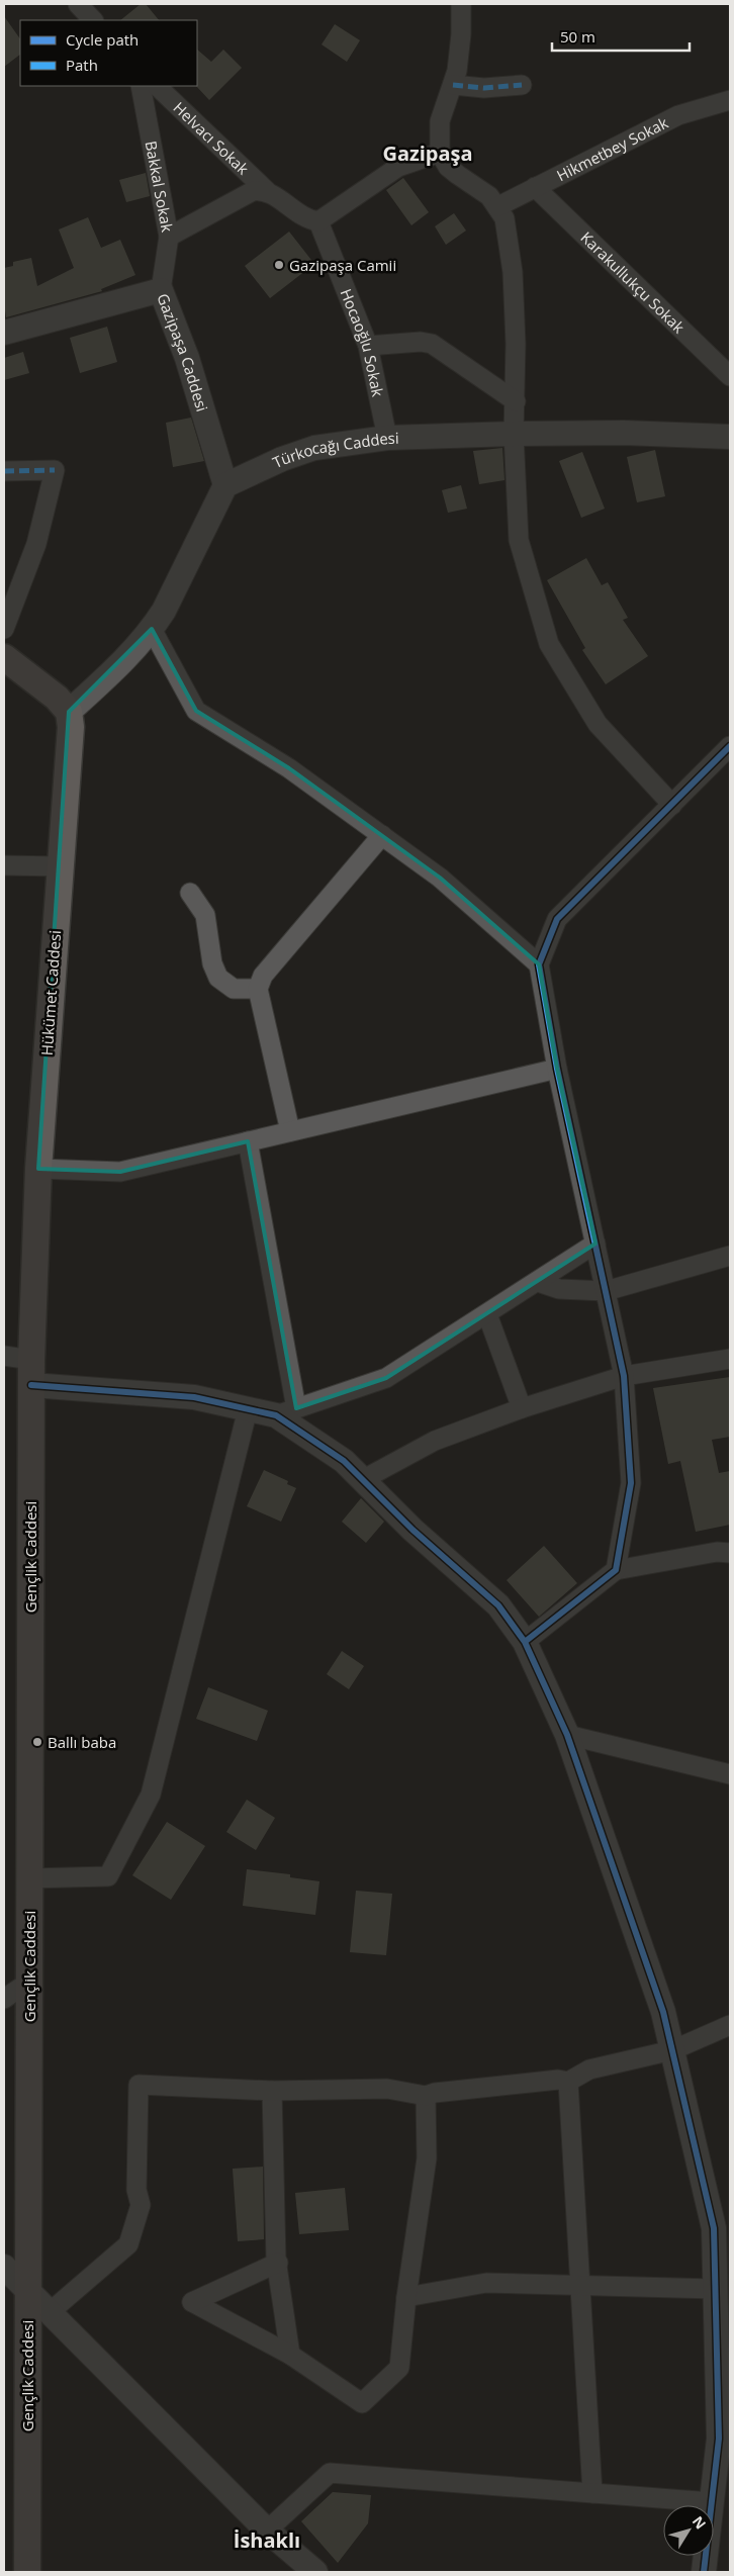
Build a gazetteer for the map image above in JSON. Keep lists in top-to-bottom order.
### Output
{
  "streets": {
    "main road": ["Hükümet Caddesi", "Gençlik Caddesi"],
    "street": [
      "Helvacı Sokak",
      "Hikmetbey Sokak",
      "Bakkal Sokak",
      "Karakullukçu Sokak",
      "Hocaoğlu Sokak",
      "Gazipaşa Caddesi",
      "Türkocağı Caddesi"
    ]
  },
  "crossings": [
    ["Helvacı Sokak", "Hocaoğlu Sokak"],
    ["Hikmetbey Sokak", "Karakullukçu Sokak"],
    ["Bakkal Sokak", "Gazipaşa Caddesi"],
    ["Hocaoğlu Sokak", "Türkocağı Caddesi"],
    ["Gazipaşa Caddesi", "Türkocağı Caddesi"],
    ["Hükümet Caddesi", "Gençlik Caddesi"]
  ],
  "districts": ["Gazipaşa", "İshaklı"],
  "places": ["Gazipaşa Camii", "Ballı baba"],
  "legend": ["Cycle path", "Path"],
  "scale_bar": "50 m",
  "north": "top right"
}
